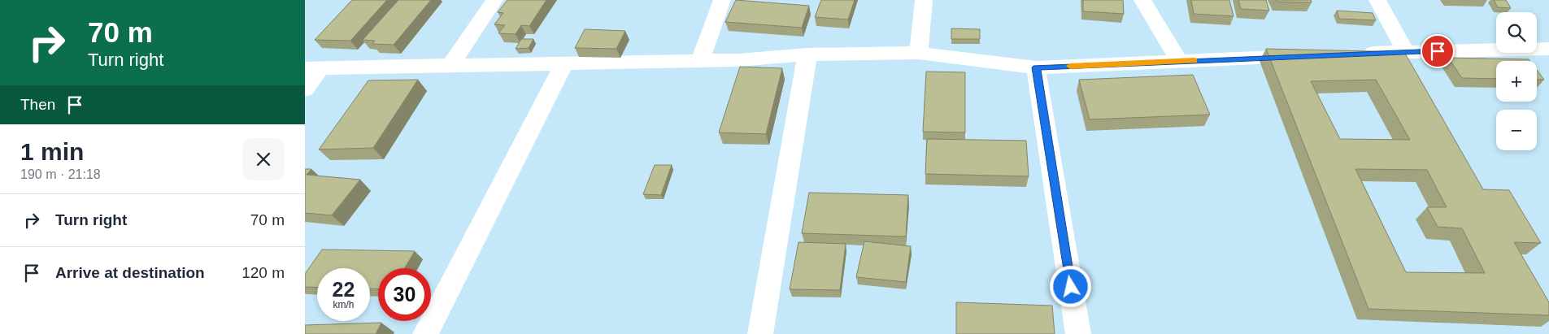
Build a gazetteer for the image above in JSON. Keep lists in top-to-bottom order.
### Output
{
  "page": {
    "turn": ["70 m", "Turn right"],
    "map_buttons": ["+", "−"],
    "then": "Then",
    "heading": ["1 min", "190 m · 21:18"],
    "list": [
      {
        "name": "Turn right",
        "value": "70 m"
      },
      {
        "name": "Arrive at destination",
        "value": "120 m"
      }
    ],
    "speed": "22 km/h",
    "limit": "30"
  }
}
